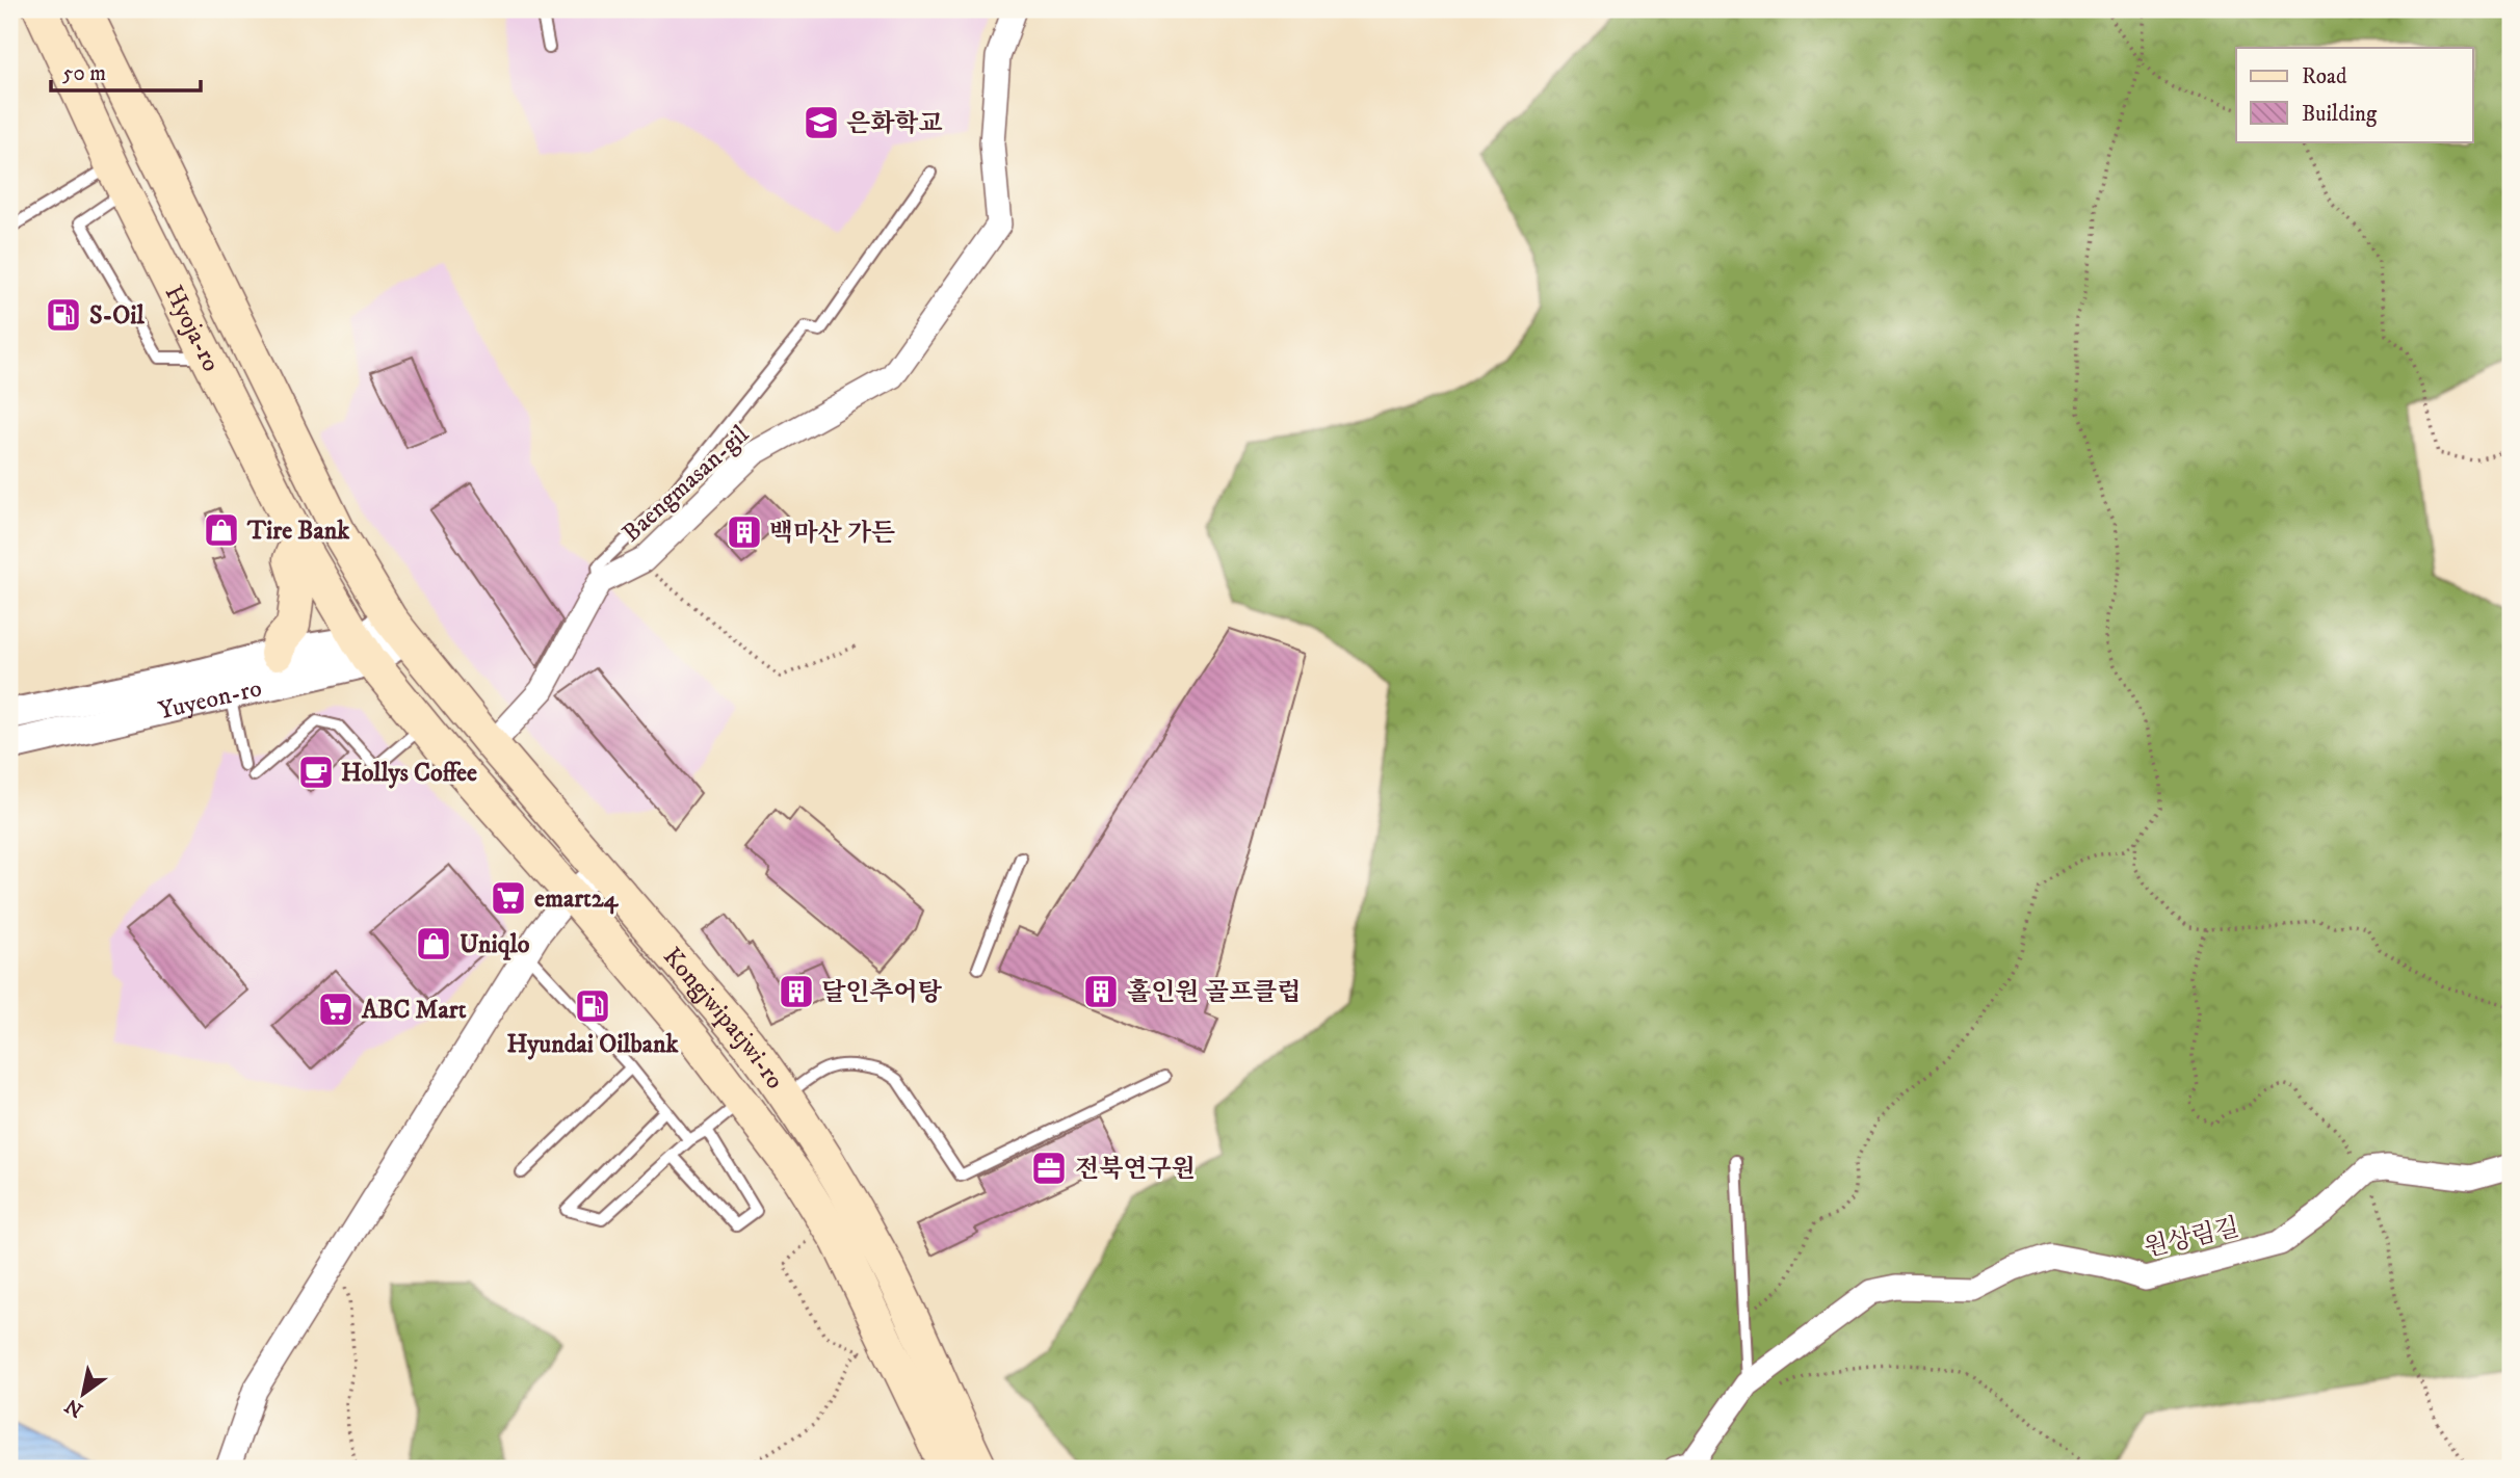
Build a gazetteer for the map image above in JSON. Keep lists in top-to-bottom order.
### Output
{
  "streets": {
    "main road": ["Hyoja-ro", "Kongjwipatjwi-ro"],
    "street": ["Baengmasan-gil", "Yuyeon-ro", "원상림길"]
  },
  "crossings": [
    ["Hyoja-ro", "Yuyeon-ro"],
    ["Hyoja-ro", "Kongjwipatjwi-ro"],
    ["Yuyeon-ro", "Kongjwipatjwi-ro"]
  ],
  "places": {
    "school or university": ["은화학교"],
    "fuel station": ["S-Oil", "Hyundai Oilbank"],
    "shop": ["Tire Bank", "Uniqlo"],
    "building": ["백마산 가든", "달인추어탕", "홀인원 골프클럽"],
    "cafe": ["Hollys Coffee"],
    "supermarket": ["emart24", "ABC Mart"],
    "office": ["전북연구원"]
  },
  "legend": ["Road", "Building"],
  "scale_bar": "50 m",
  "north": "bottom left"
}
